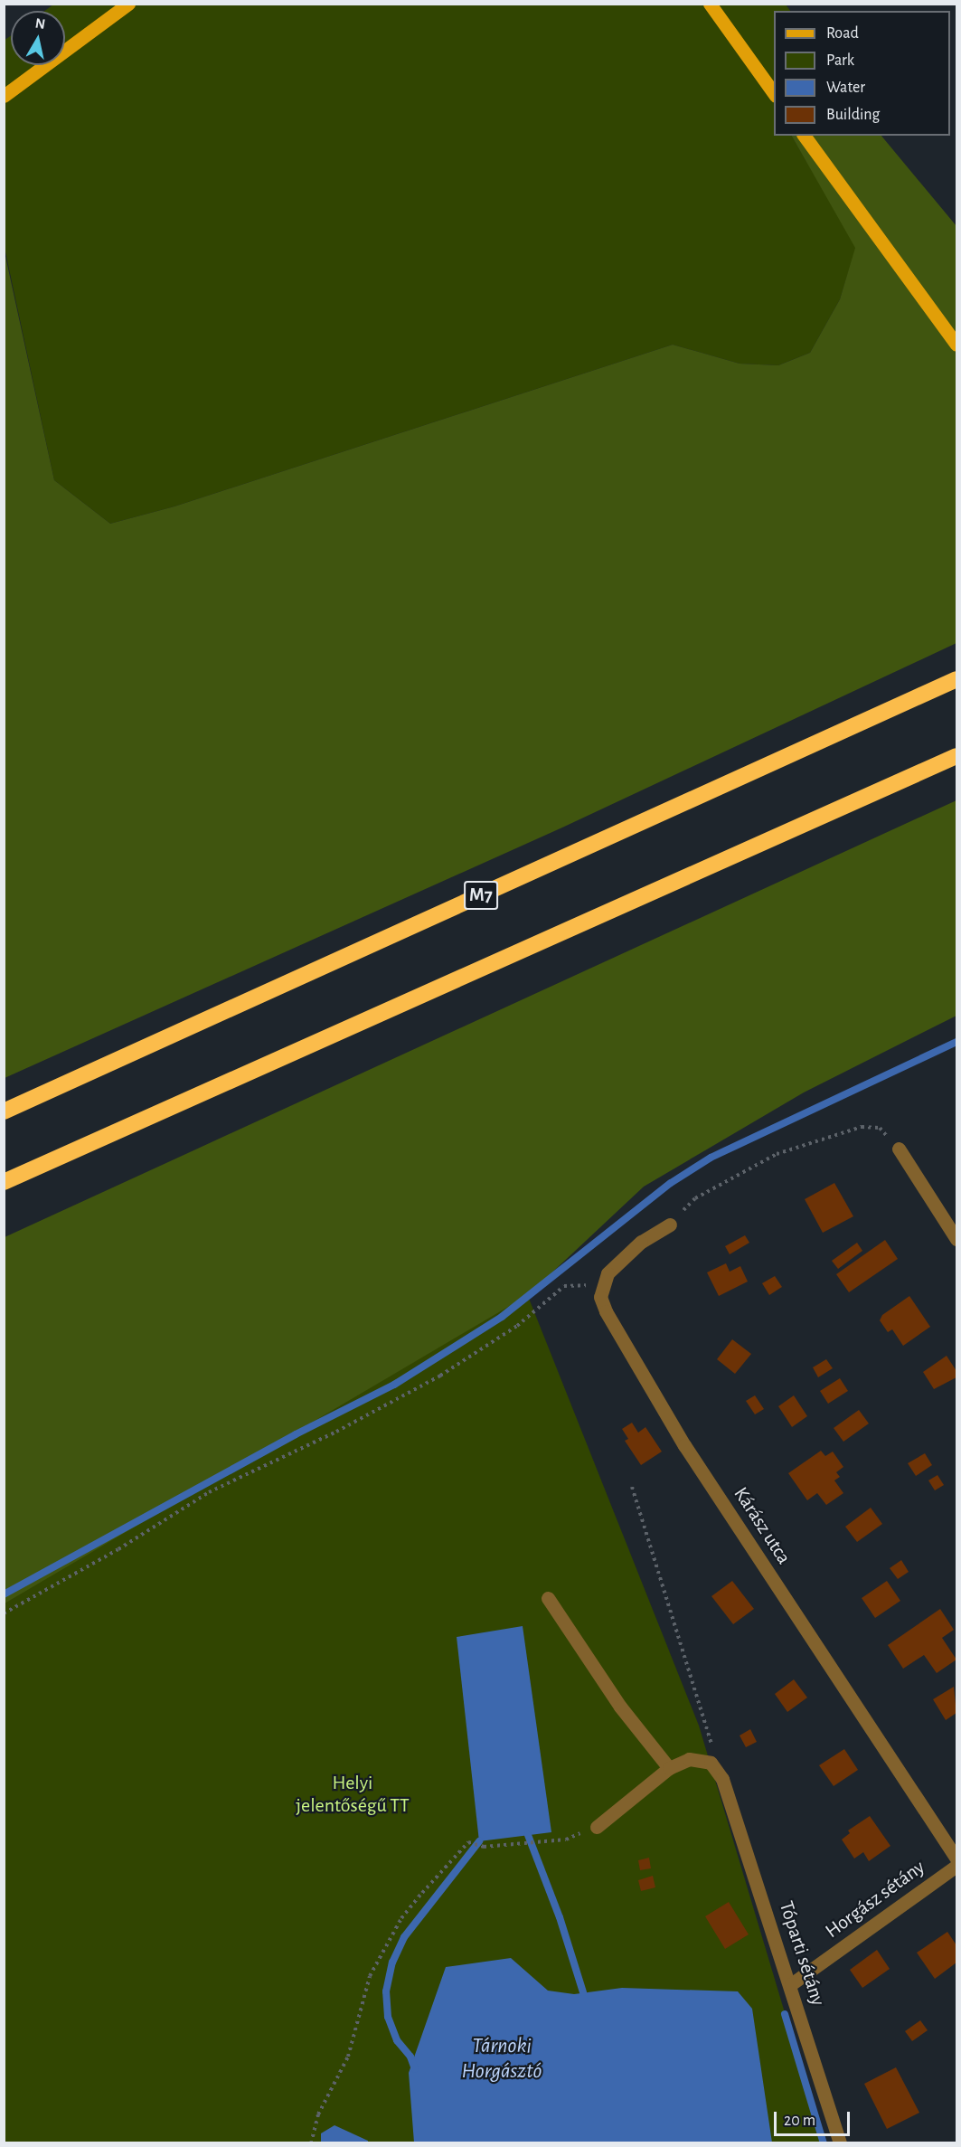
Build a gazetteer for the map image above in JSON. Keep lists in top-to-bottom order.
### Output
{
  "streets": {
    "highway": ["M7"],
    "street": ["Kárász utca", "Horgász sétány", "Tóparti sétány"]
  },
  "crossings": [
    ["Horgász sétány", "Tóparti sétány"]
  ],
  "water": ["Tárnoki Horgásztó"],
  "parks": ["Helyi jelentőségű TT"],
  "legend": [
    "Road",
    "Park",
    "Water",
    "Building"
  ],
  "scale_bar": "20 m",
  "north": "top"
}
